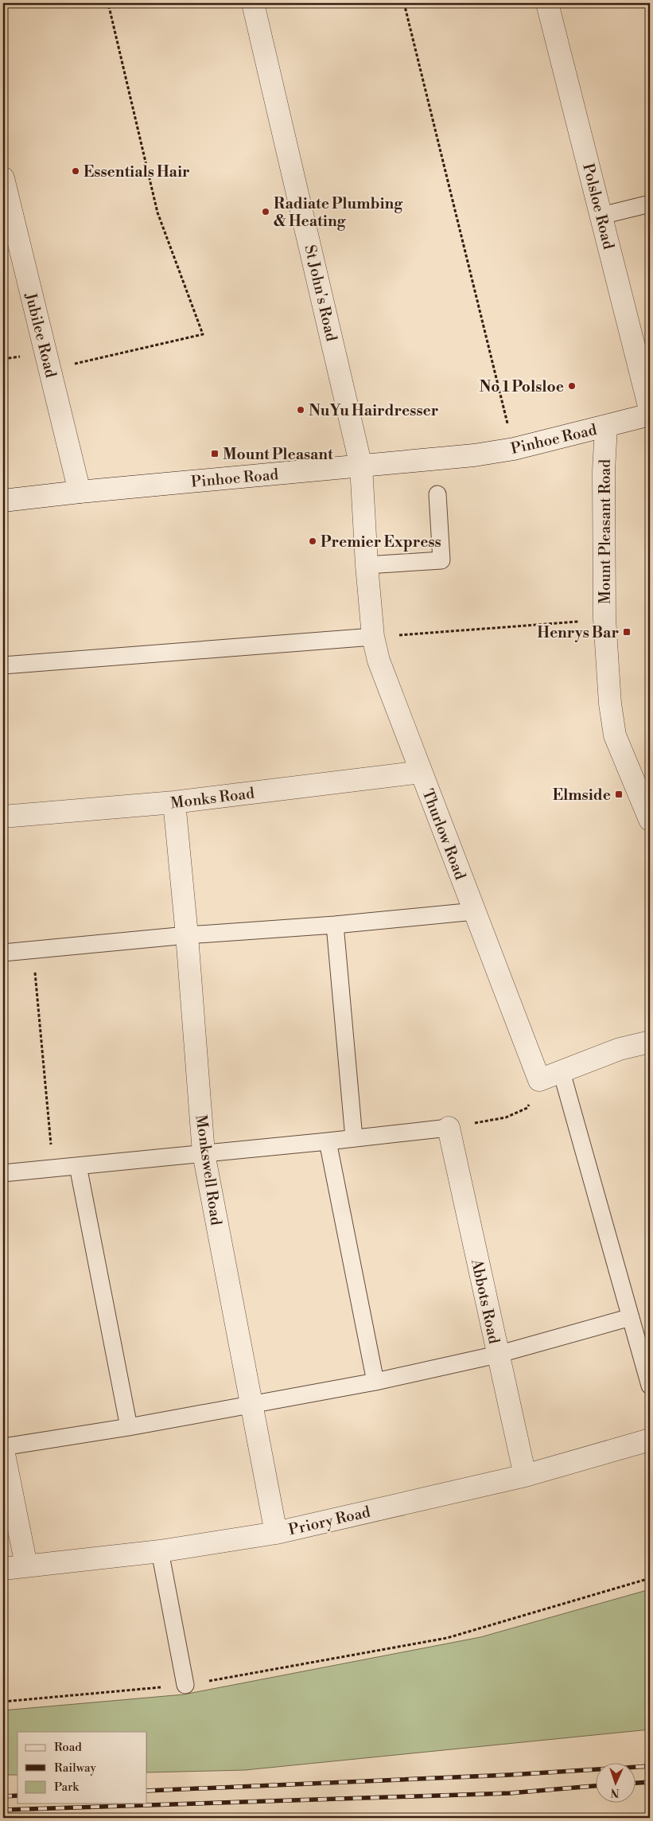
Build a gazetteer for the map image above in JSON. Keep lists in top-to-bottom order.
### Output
{
  "streets": {
    "street": [
      "Polsloe Road",
      "St John's Road",
      "Jubilee Road",
      "Pinhoe Road",
      "Mount Pleasant Road",
      "Monks Road",
      "Thurlow Road",
      "Monkswell Road",
      "Abbots Road",
      "Priory Road"
    ]
  },
  "crossings": [
    ["St John's Road", "Pinhoe Road"],
    ["St John's Road", "Thurlow Road"],
    ["Jubilee Road", "Pinhoe Road"],
    ["Pinhoe Road", "Mount Pleasant Road"],
    ["Pinhoe Road", "Thurlow Road"],
    ["Monks Road", "Thurlow Road"],
    ["Monks Road", "Monkswell Road"],
    ["Monkswell Road", "Priory Road"],
    ["Abbots Road", "Priory Road"]
  ],
  "places": {
    "other": [
      "Essentials Hair",
      "Radiate Plumbing & Heating",
      "No 1 Polsloe",
      "NuYu Hairdresser",
      "Premier Express"
    ],
    "transit": ["Mount Pleasant", "Henrys Bar", "Elmside"]
  },
  "legend": ["Road", "Railway", "Park"],
  "north": "bottom"
}
